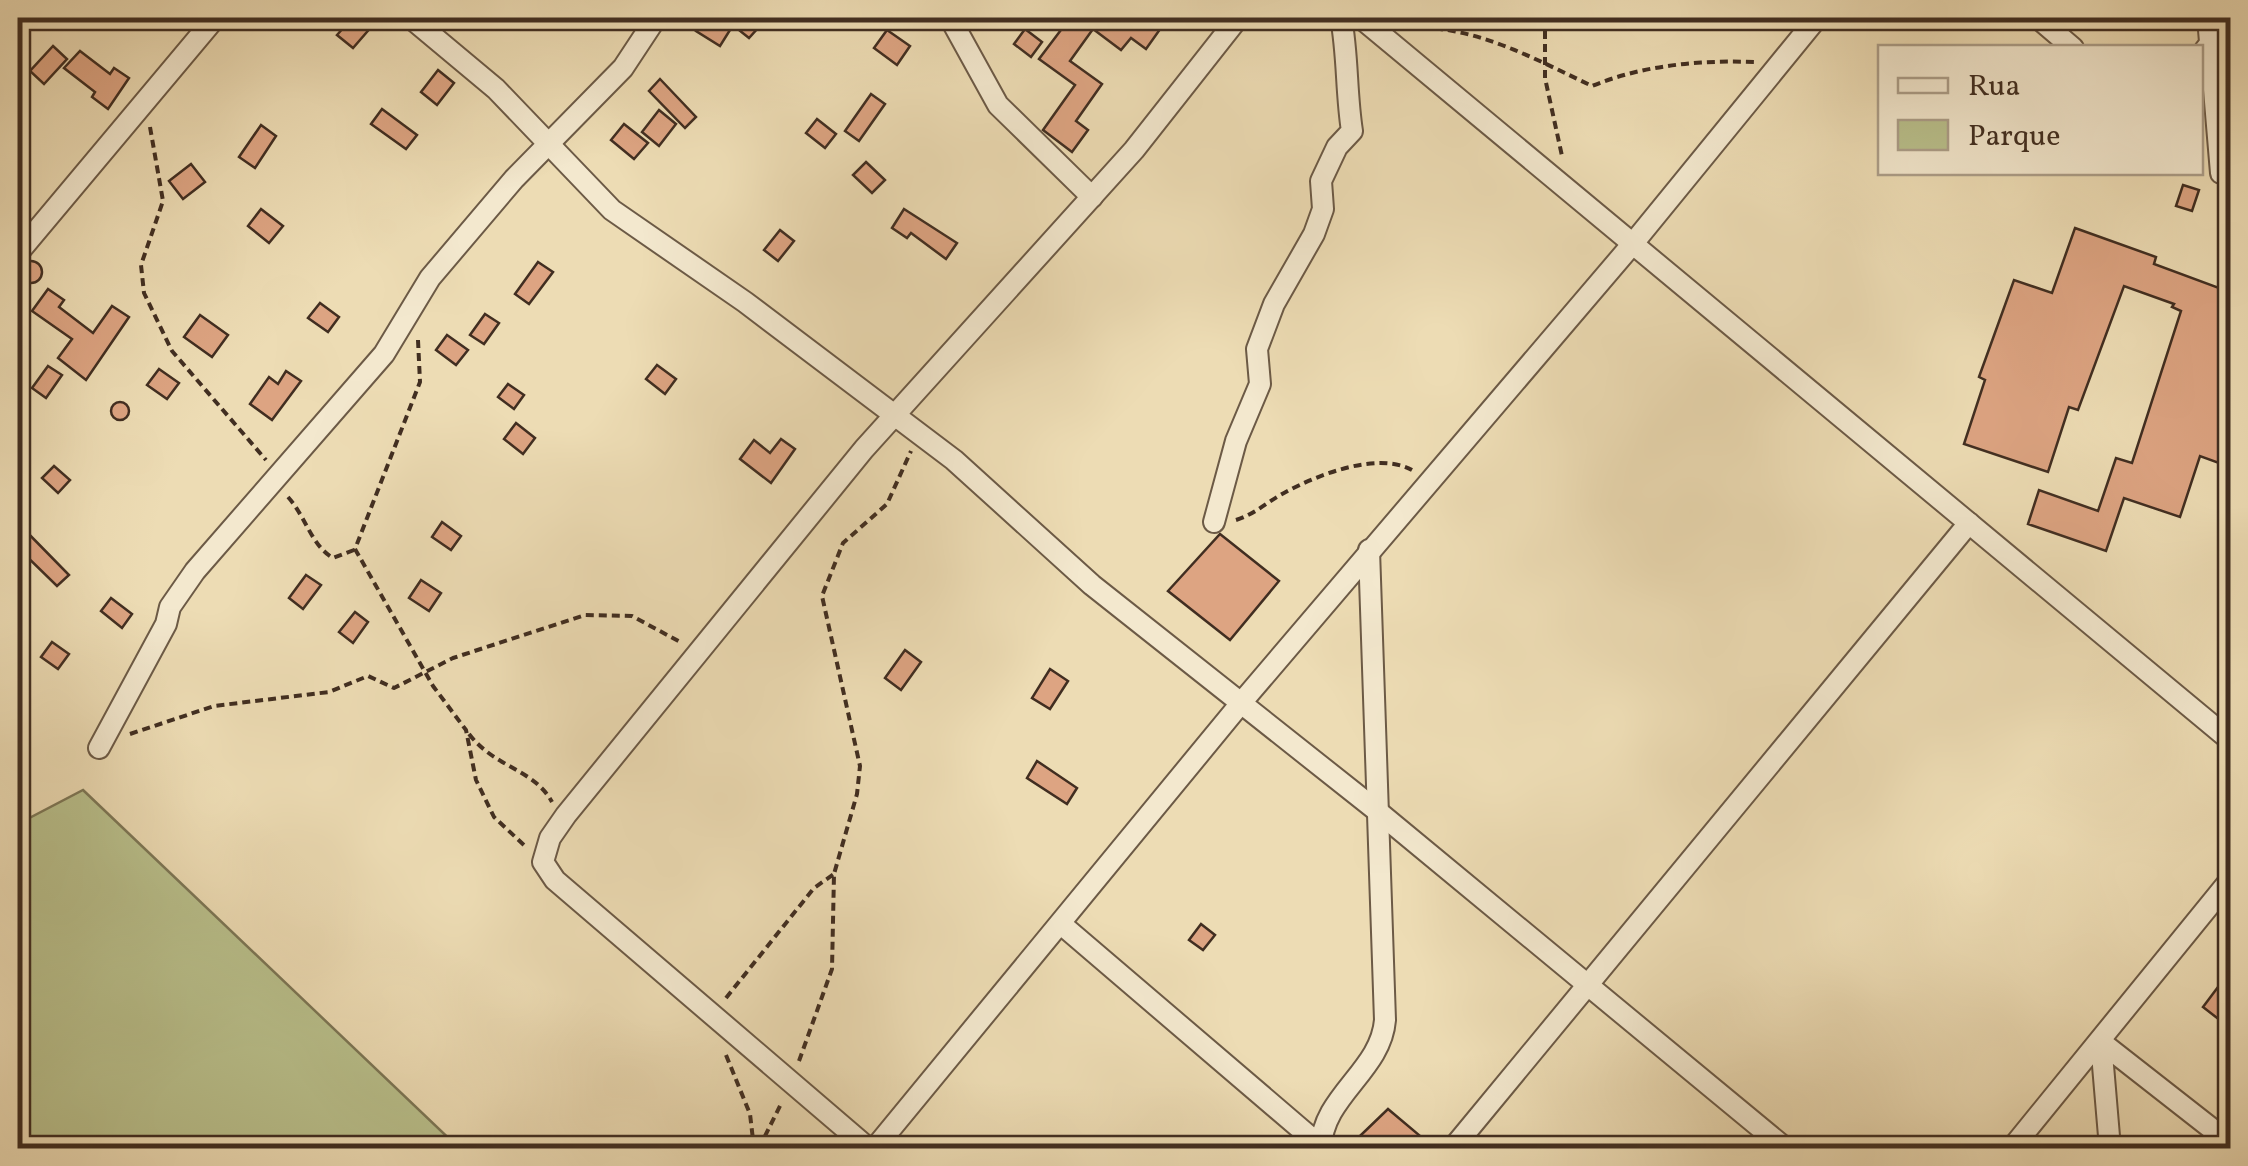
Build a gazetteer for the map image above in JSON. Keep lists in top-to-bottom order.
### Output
{
  "legend": ["Rua", "Parque"]
}
